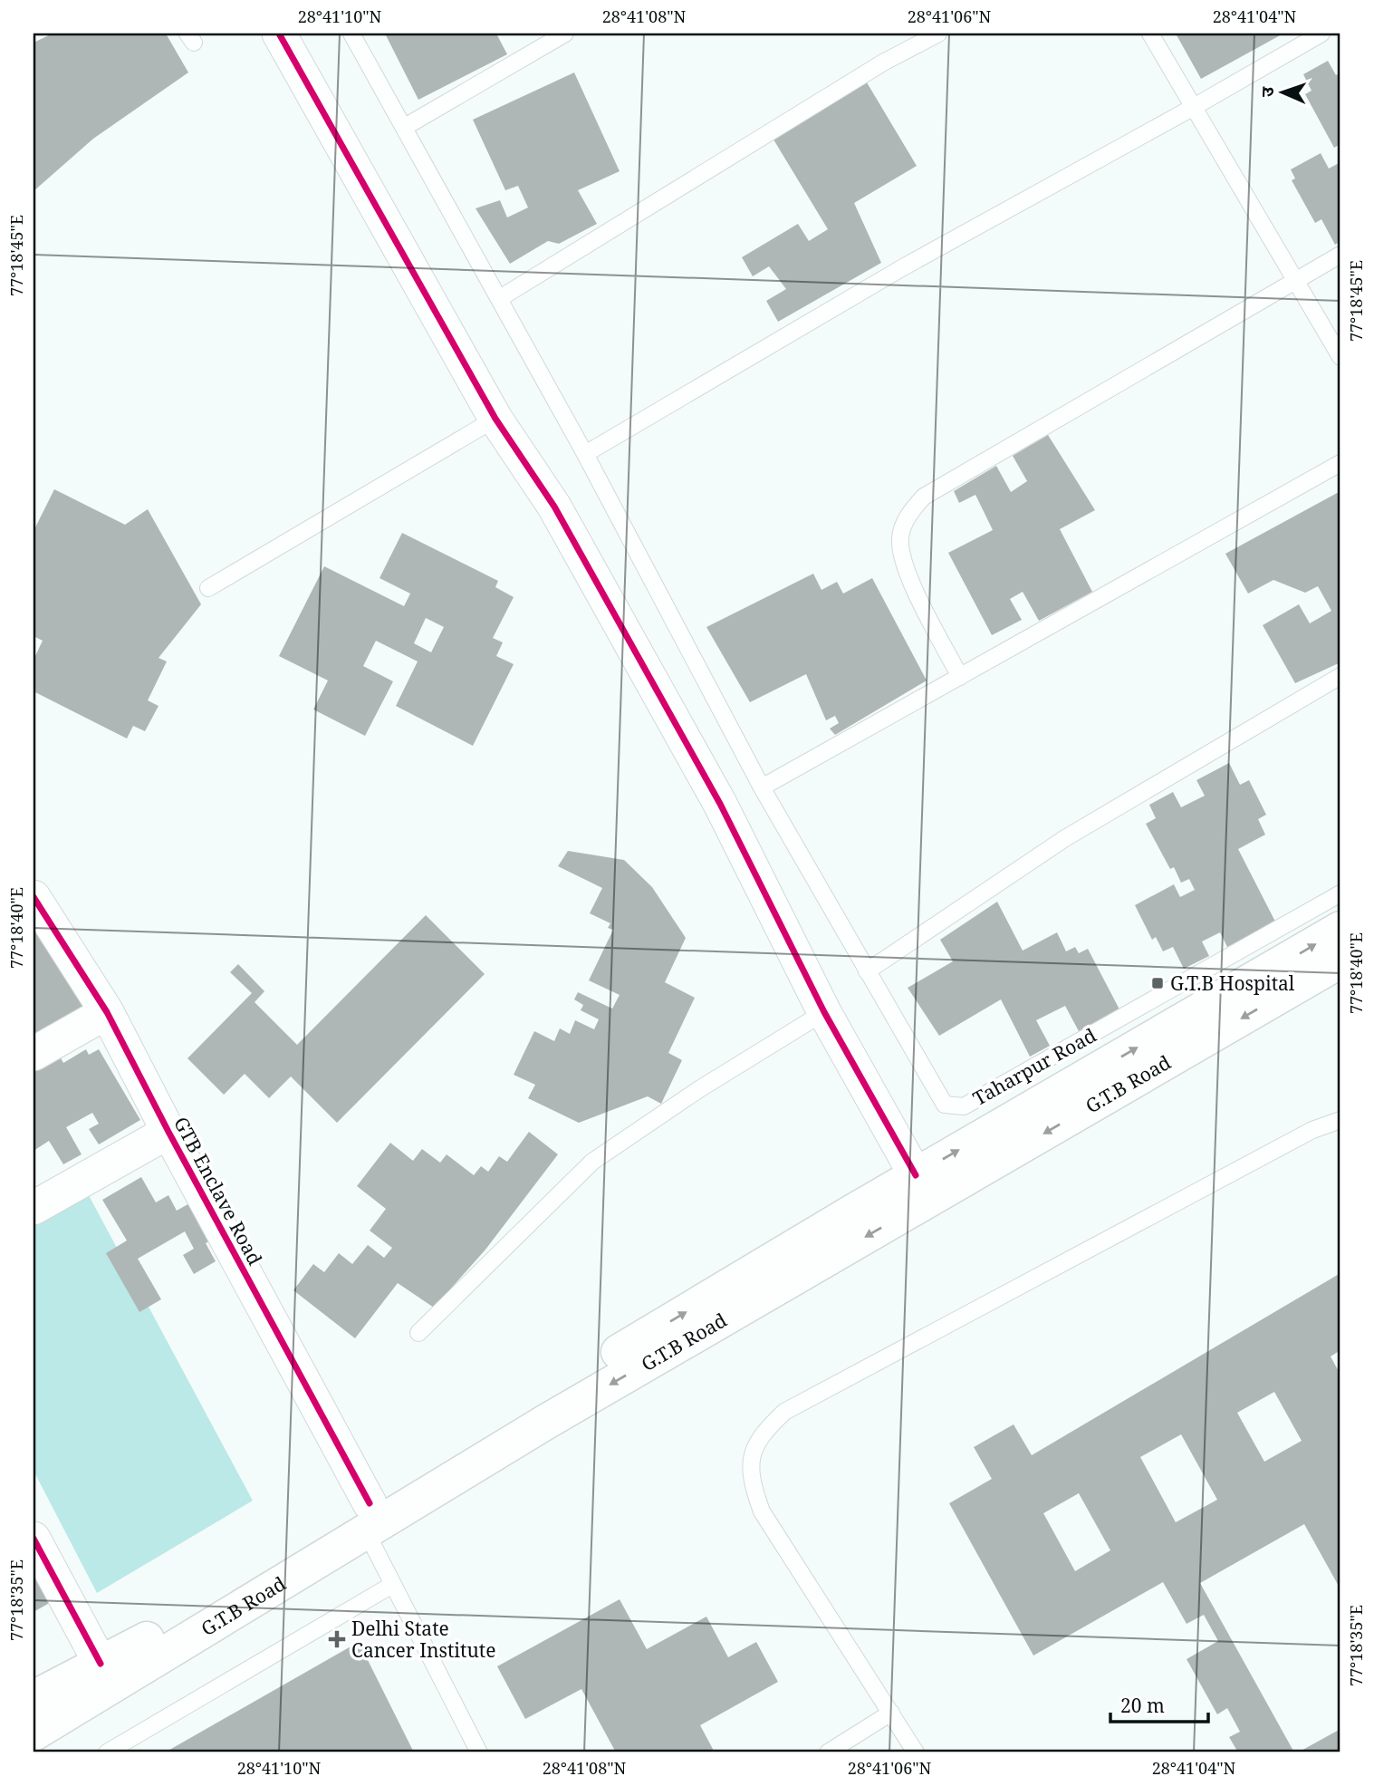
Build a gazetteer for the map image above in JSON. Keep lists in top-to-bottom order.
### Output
{
  "streets": {
    "main road": ["G.T.B Road"],
    "street": ["GTB Enclave Road"],
    "lane": ["Taharpur Road"]
  },
  "crossings": [
    ["G.T.B Road", "GTB Enclave Road"]
  ],
  "places": {
    "transit": ["G.T.B Hospital"],
    "health": ["Delhi State Cancer Institute"]
  },
  "scale_bar": "20 m",
  "north": "left",
  "coordinates": [
    "28°41'10\"N",
    "28°41'08\"N",
    "28°41'06\"N",
    "28°41'04\"N",
    "77°18'45\"E",
    "77°18'40\"E",
    "77°18'35\"E"
  ]
}
